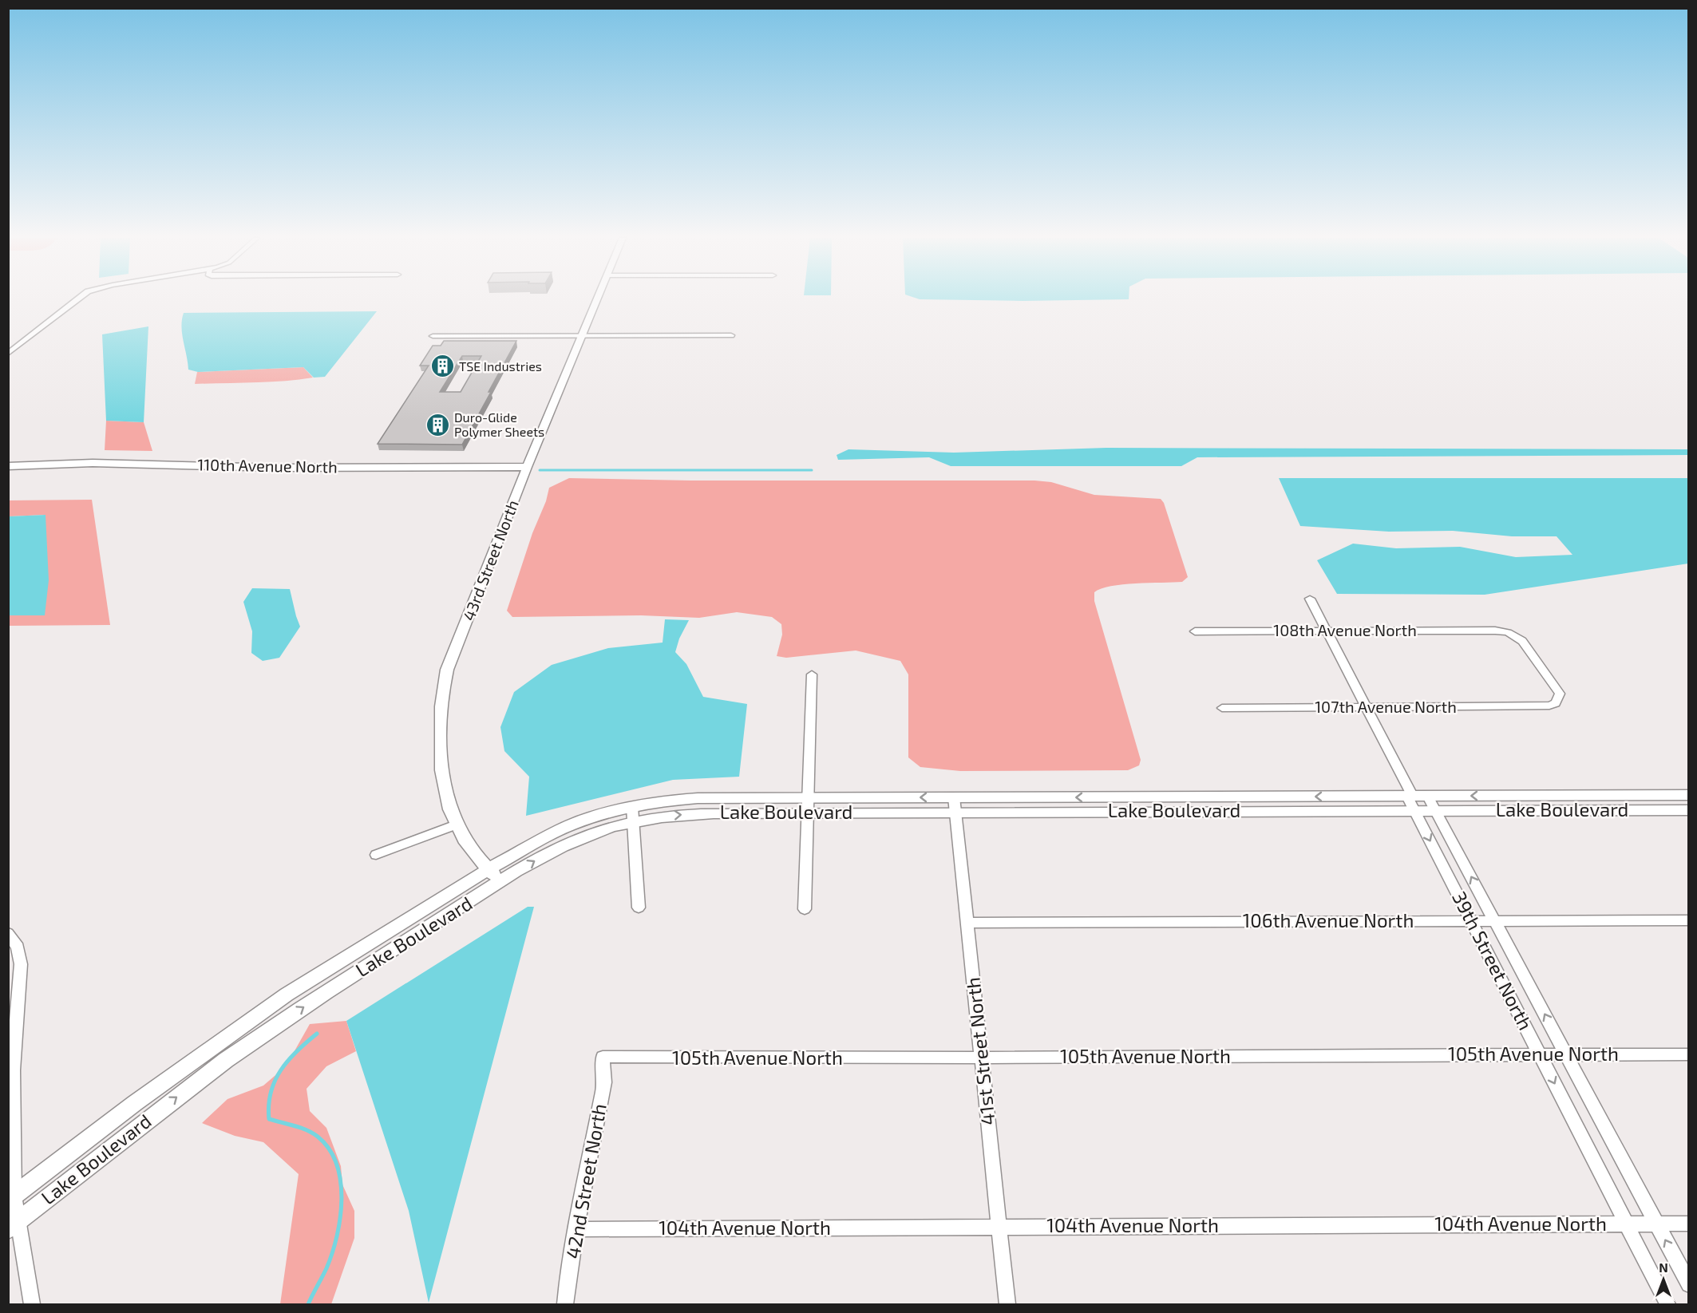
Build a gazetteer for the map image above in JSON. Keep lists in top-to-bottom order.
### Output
{
  "streets": {
    "street": [
      "110th Avenue North",
      "43rd Street North",
      "108th Avenue North",
      "107th Avenue North",
      "Lake Boulevard",
      "106th Avenue North",
      "39th Street North",
      "41st Street North",
      "105th Avenue North",
      "42nd Street North",
      "104th Avenue North"
    ]
  },
  "crossings": [
    ["110th Avenue North", "43rd Street North"],
    ["43rd Street North", "Lake Boulevard"],
    ["108th Avenue North", "107th Avenue North"],
    ["108th Avenue North", "39th Street North"],
    ["107th Avenue North", "39th Street North"],
    ["Lake Boulevard", "39th Street North"],
    ["Lake Boulevard", "41st Street North"],
    ["106th Avenue North", "39th Street North"],
    ["106th Avenue North", "41st Street North"],
    ["39th Street North", "105th Avenue North"],
    ["39th Street North", "104th Avenue North"],
    ["41st Street North", "105th Avenue North"],
    ["41st Street North", "104th Avenue North"],
    ["105th Avenue North", "42nd Street North"],
    ["42nd Street North", "104th Avenue North"]
  ],
  "places": {
    "building": ["TSE Industries", "Duro-Glide Polymer Sheets"]
  },
  "north": "top"
}
